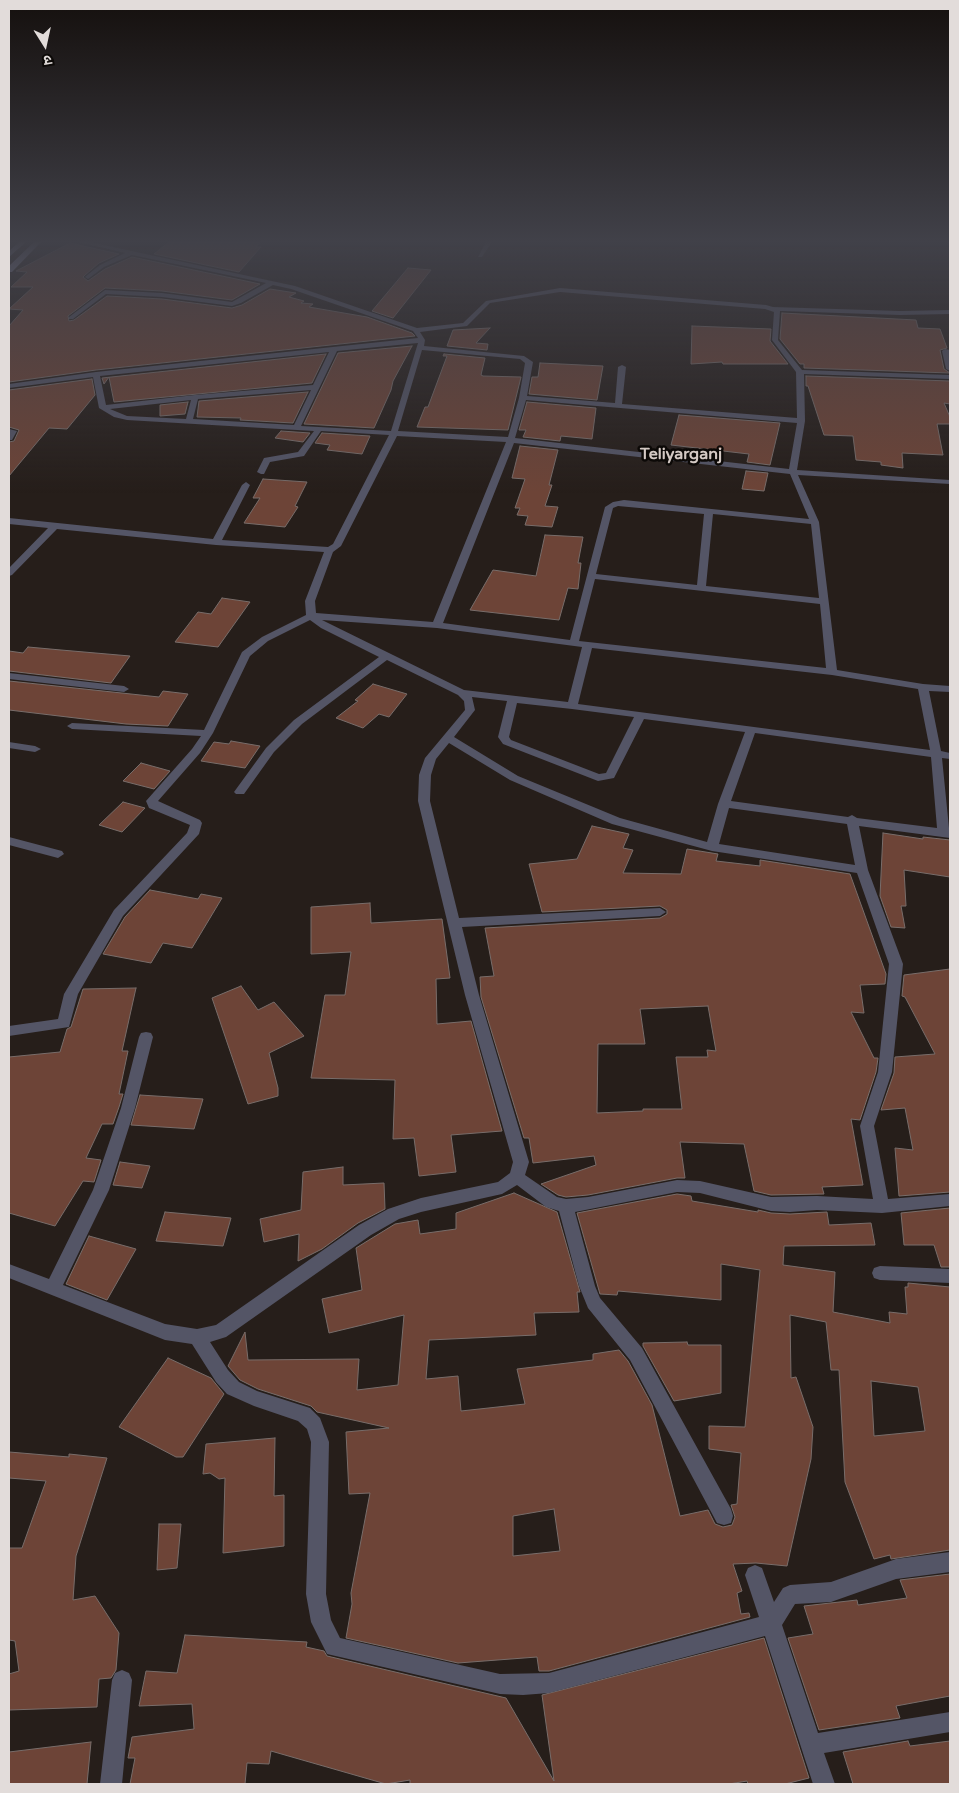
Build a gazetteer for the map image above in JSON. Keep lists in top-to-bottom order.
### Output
{
  "districts": ["Teliyarganj"],
  "north": "bottom"
}
